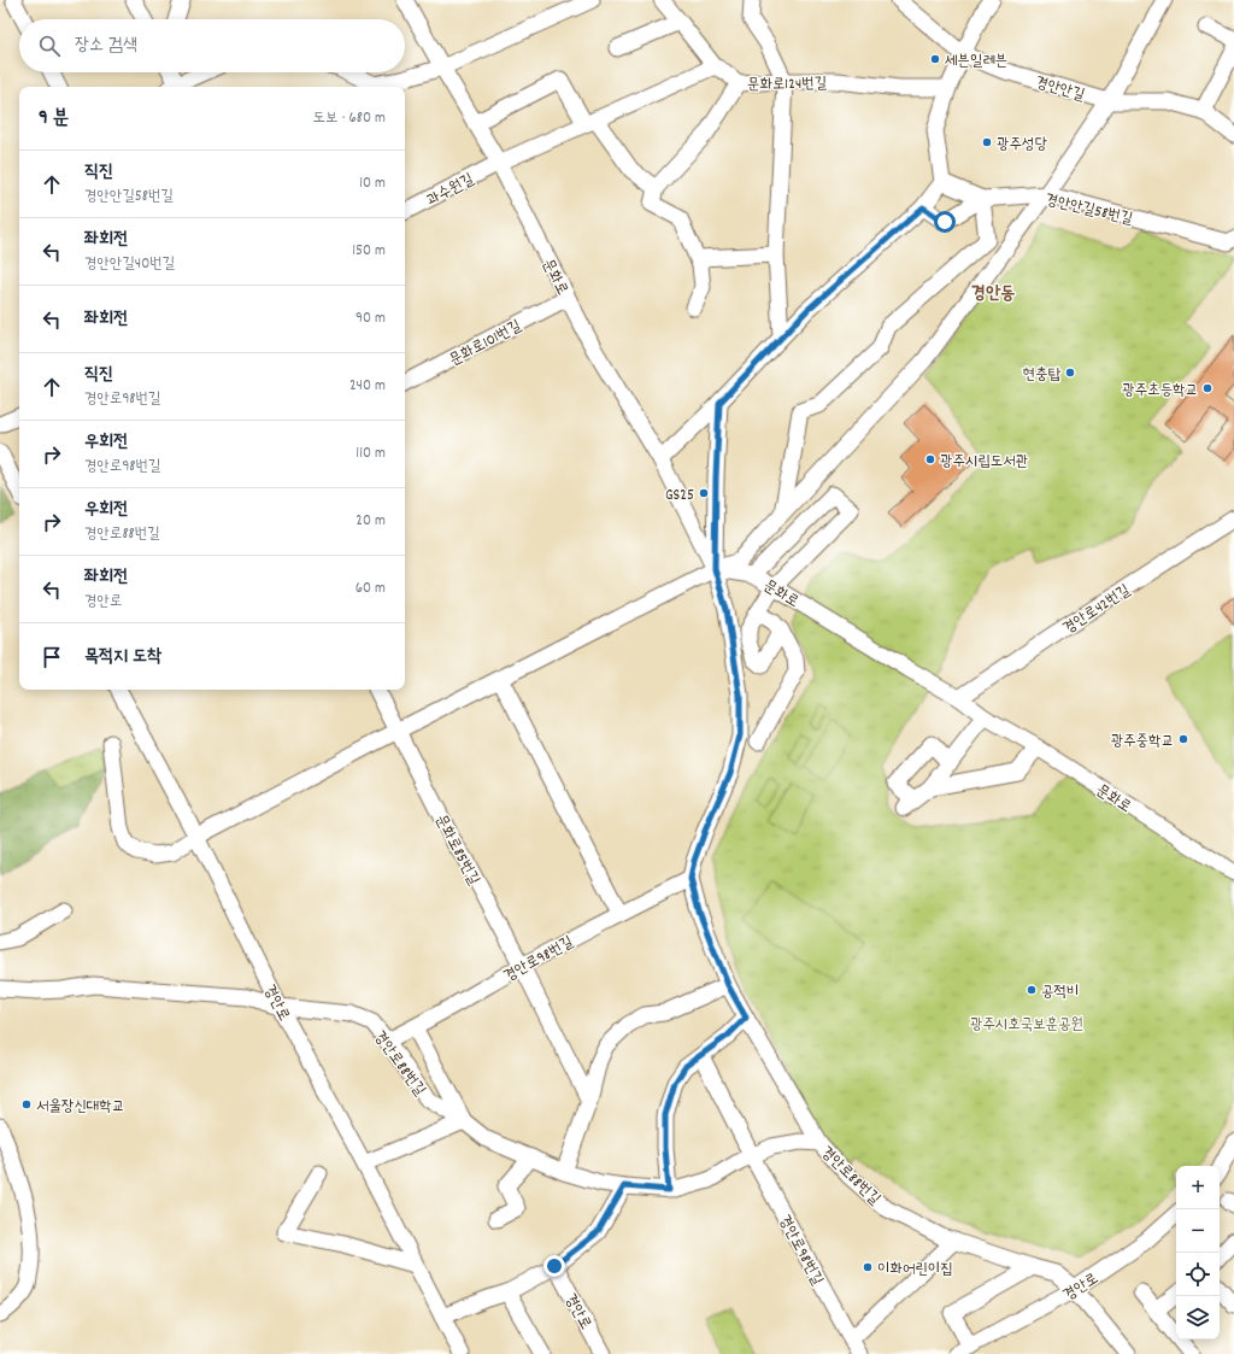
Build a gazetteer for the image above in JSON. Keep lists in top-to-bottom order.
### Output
{
  "streets": {
    "street": [
      "문화로124번길",
      "경안안길",
      "과수원길",
      "경안안길58번길",
      "문화로",
      "문화로101번길",
      "경안로42번길",
      "문화로85번길",
      "경안로98번길",
      "경안로",
      "경안로88번길"
    ]
  },
  "crossings": [
    ["과수원길", "문화로"],
    ["문화로", "문화로101번길"],
    ["문화로", "경안로42번길"],
    ["문화로85번길", "경안로98번길"],
    ["경안로98번길", "경안로88번길"],
    ["경안로", "경안로88번길"]
  ],
  "districts": ["경안동"],
  "parks": ["광주시호국보훈공원"],
  "places": [
    "세븐일레븐",
    "광주성당",
    "현충탑",
    "광주초등학교",
    "광주시립도서관",
    "GS25",
    "광주중학교",
    "공적비",
    "서울장신대학교",
    "이화어린이집"
  ],
  "page": {
    "search": "장소 검색",
    "heading": ["9 분", "도보 · 680 m"],
    "list": [
      ["직진", "경안안길58번길", "10 m"],
      ["좌회전", "경안안길40번길", "150 m"],
      ["좌회전", "90 m"],
      ["직진", "경안로98번길", "240 m"],
      ["우회전", "경안로98번길", "110 m"],
      ["우회전", "경안로88번길", "20 m"],
      ["좌회전", "경안로", "60 m"],
      "목적지 도착"
    ],
    "map_buttons": ["+", "−"]
  }
}
